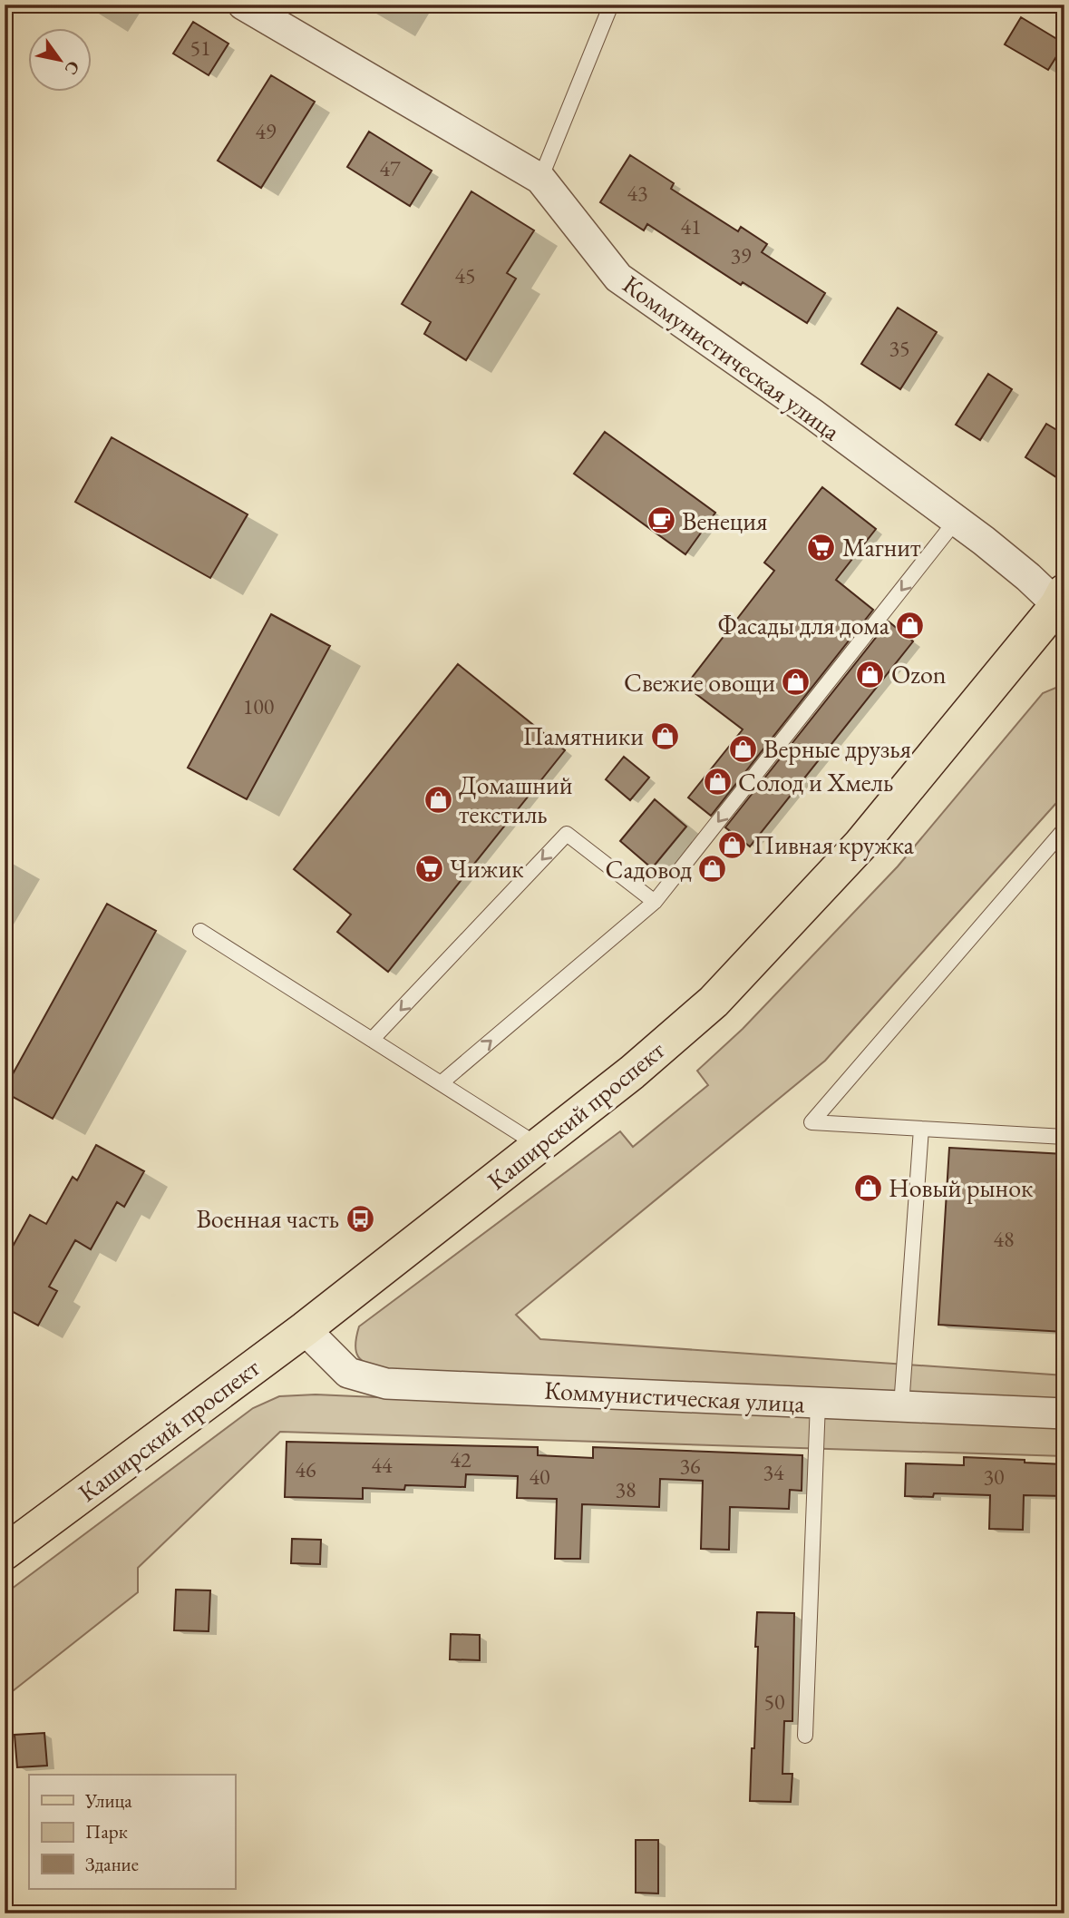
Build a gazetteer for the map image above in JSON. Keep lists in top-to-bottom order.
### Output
{
  "streets": {
    "main road": ["Каширский проспект"],
    "street": ["Коммунистическая улица"]
  },
  "crossings": [
    ["Коммунистическая улица", "Каширский проспект"]
  ],
  "places": {
    "cafe": ["Венеция"],
    "supermarket": ["Магнит", "Чижик"],
    "shop": [
      "Фасады для дома",
      "Ozon",
      "Свежие овощи",
      "Памятники",
      "Верные друзья",
      "Солод и Хмель",
      "Домашний текстиль",
      "Пивная кружка",
      "Садовод",
      "Новый рынок"
    ],
    "bus stop": ["Военная часть"]
  },
  "house_numbers": [
    "51",
    "49",
    "47",
    "43",
    "41",
    "39",
    "45",
    "35",
    "100",
    "48",
    "42",
    "44",
    "36",
    "46",
    "34",
    "40",
    "30",
    "38",
    "50"
  ],
  "legend": ["Улица", "Парк", "Здание"],
  "north": "bottom right"
}
